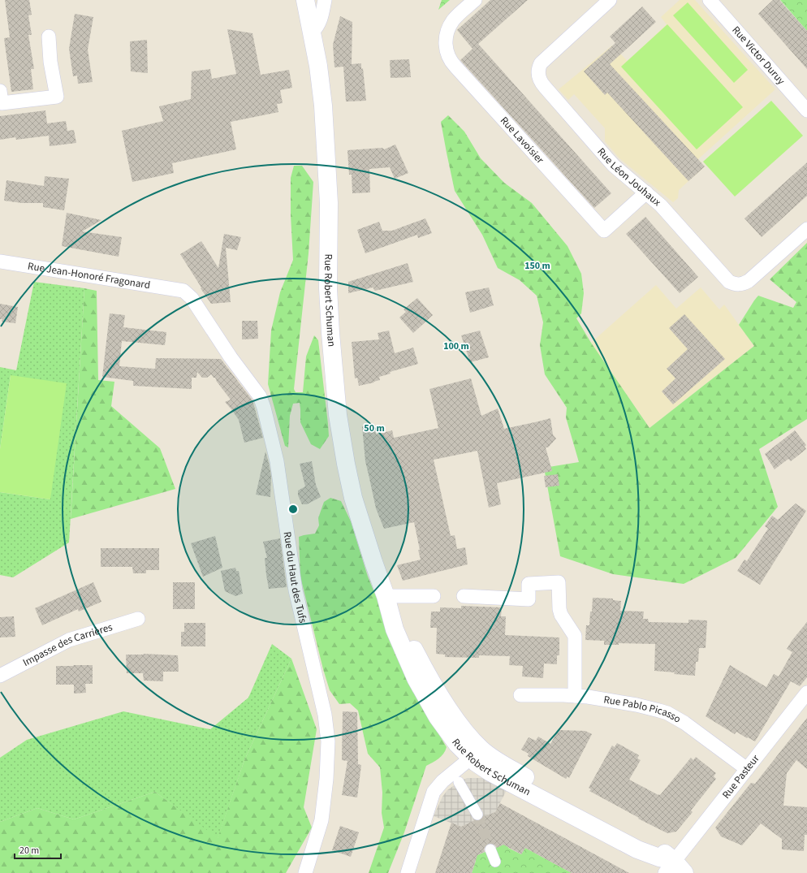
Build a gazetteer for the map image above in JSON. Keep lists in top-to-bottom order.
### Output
{
  "streets": {
    "main road": ["Rue Robert Schuman"],
    "street": [
      "Rue Victor Duruy",
      "Rue Lavoisier",
      "Rue Léon Jouhaux",
      "Rue Jean-Honoré Fragonard",
      "Rue du Haut des Tufs",
      "Impasse des Carrières",
      "Rue Pablo Picasso",
      "Rue Pasteur"
    ]
  },
  "crossings": [
    ["Rue Lavoisier", "Rue Léon Jouhaux"],
    ["Rue Jean-Honoré Fragonard", "Rue du Haut des Tufs"],
    ["Rue Robert Schuman", "Rue Pasteur"],
    ["Rue Pablo Picasso", "Rue Pasteur"]
  ],
  "scale_bar": "20 m",
  "rings": ["150 m", "100 m", "50 m"]
}
